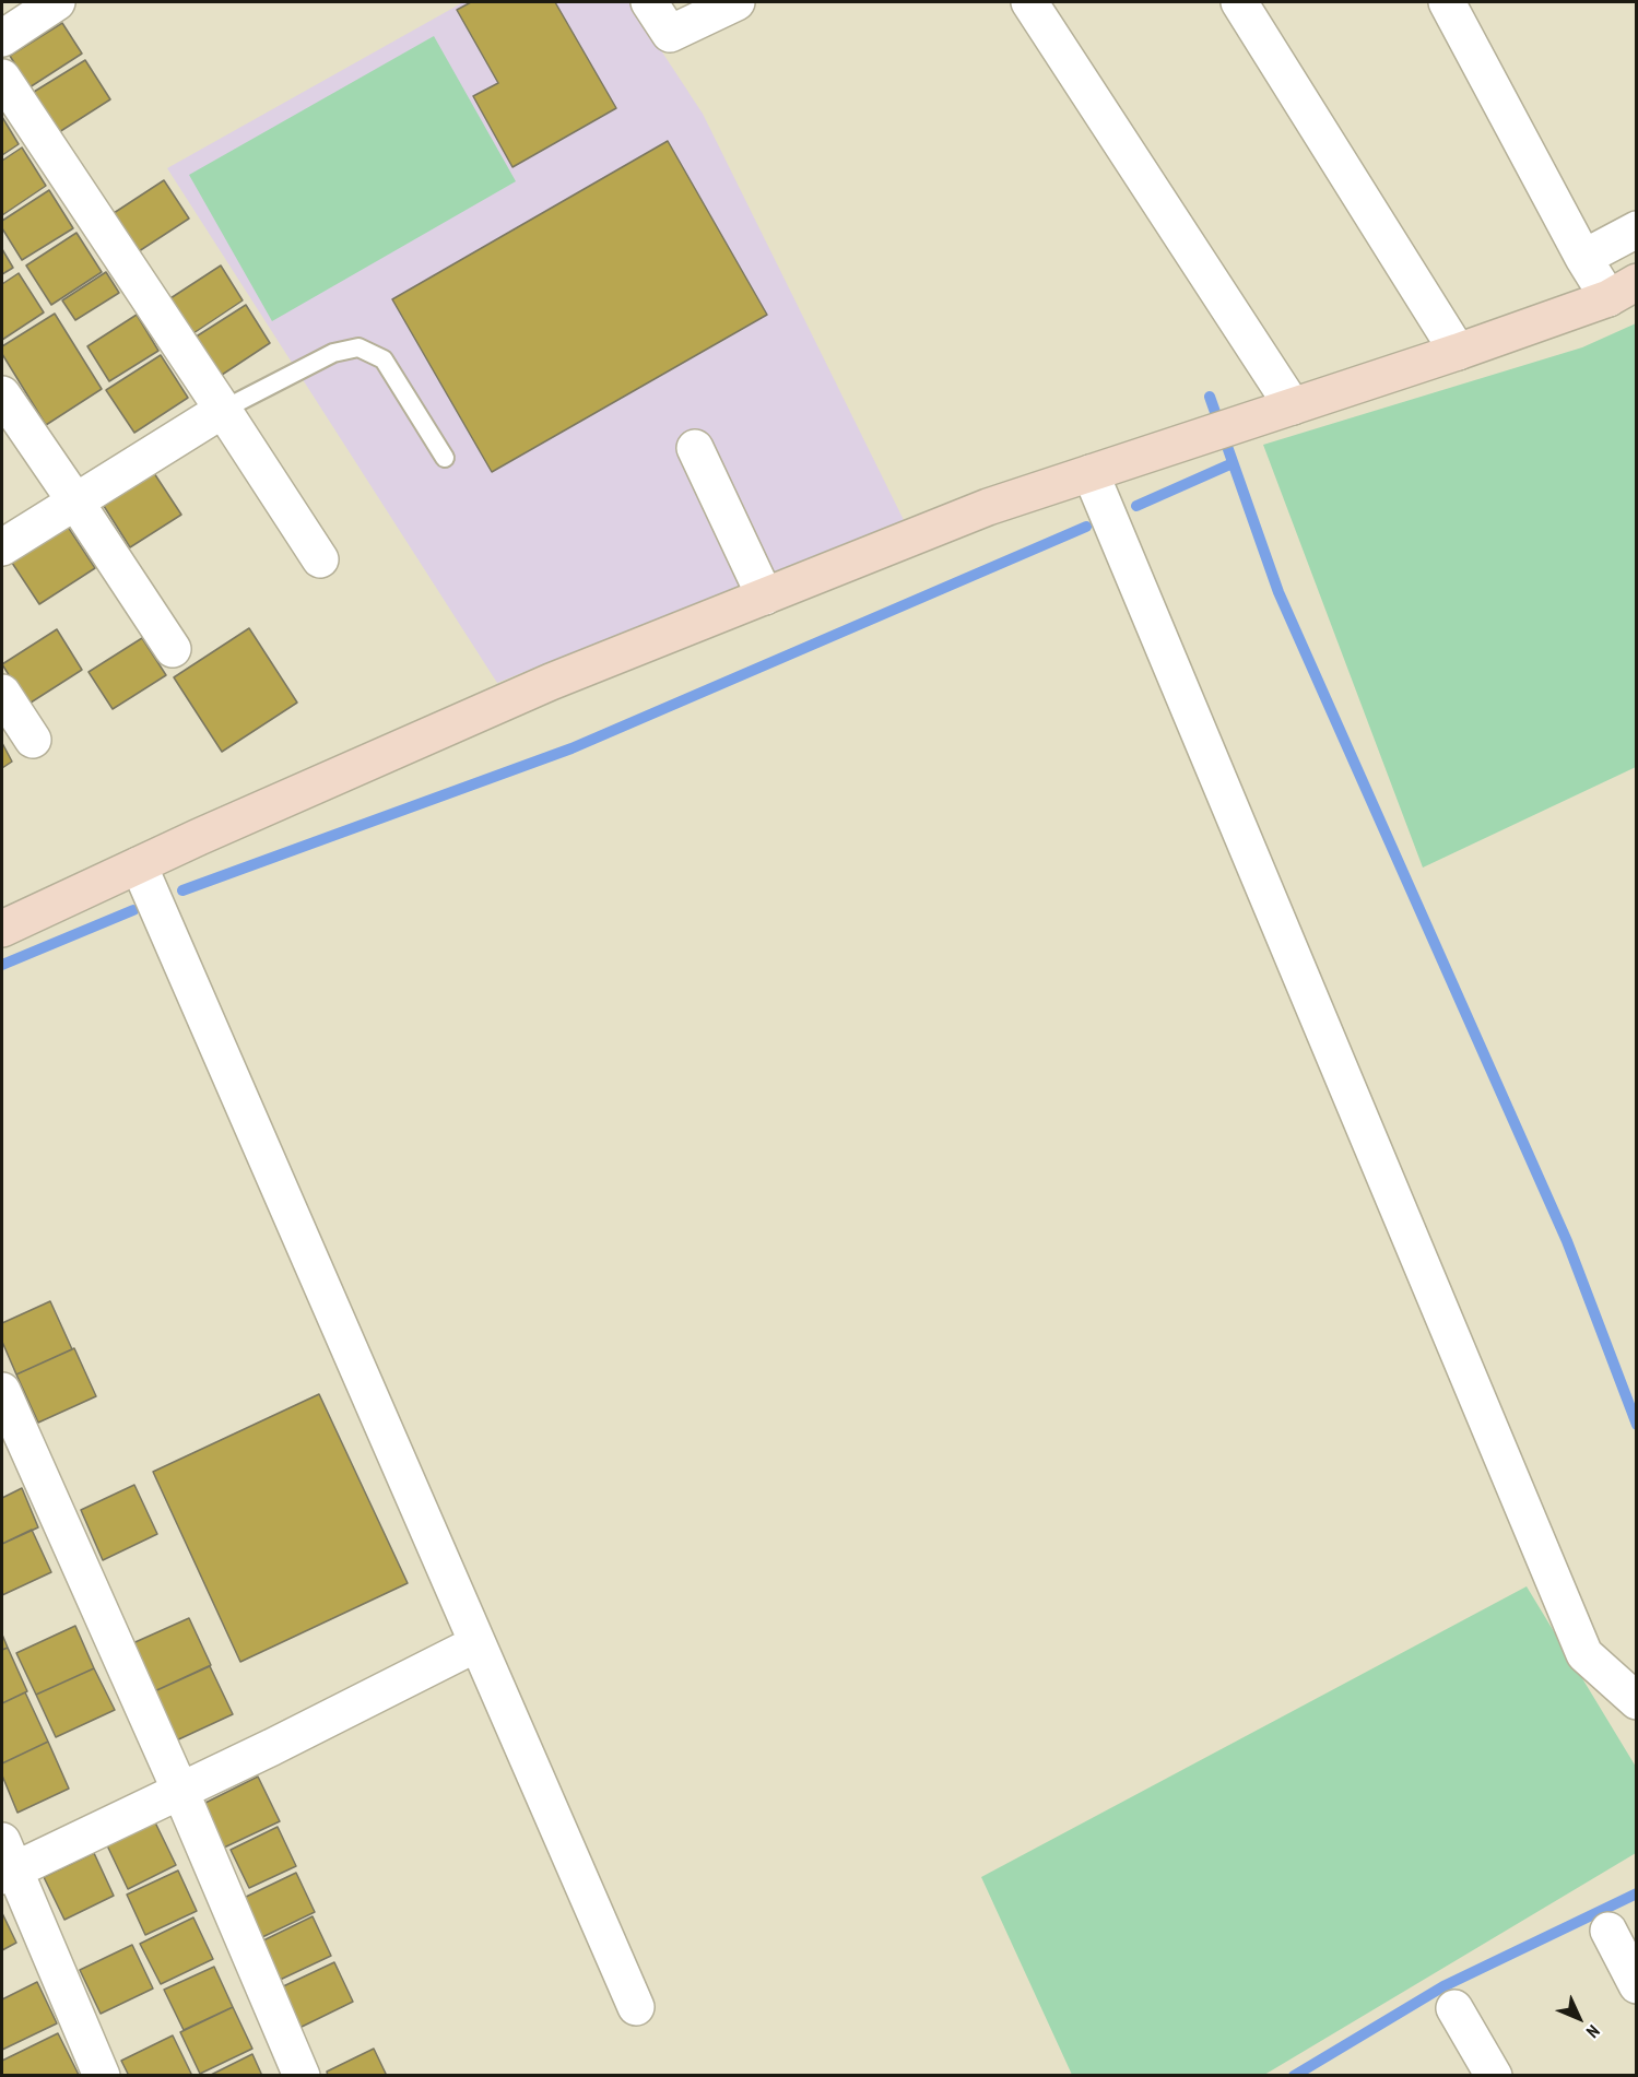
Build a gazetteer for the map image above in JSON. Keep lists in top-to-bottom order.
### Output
{
  "north": "bottom right"
}
